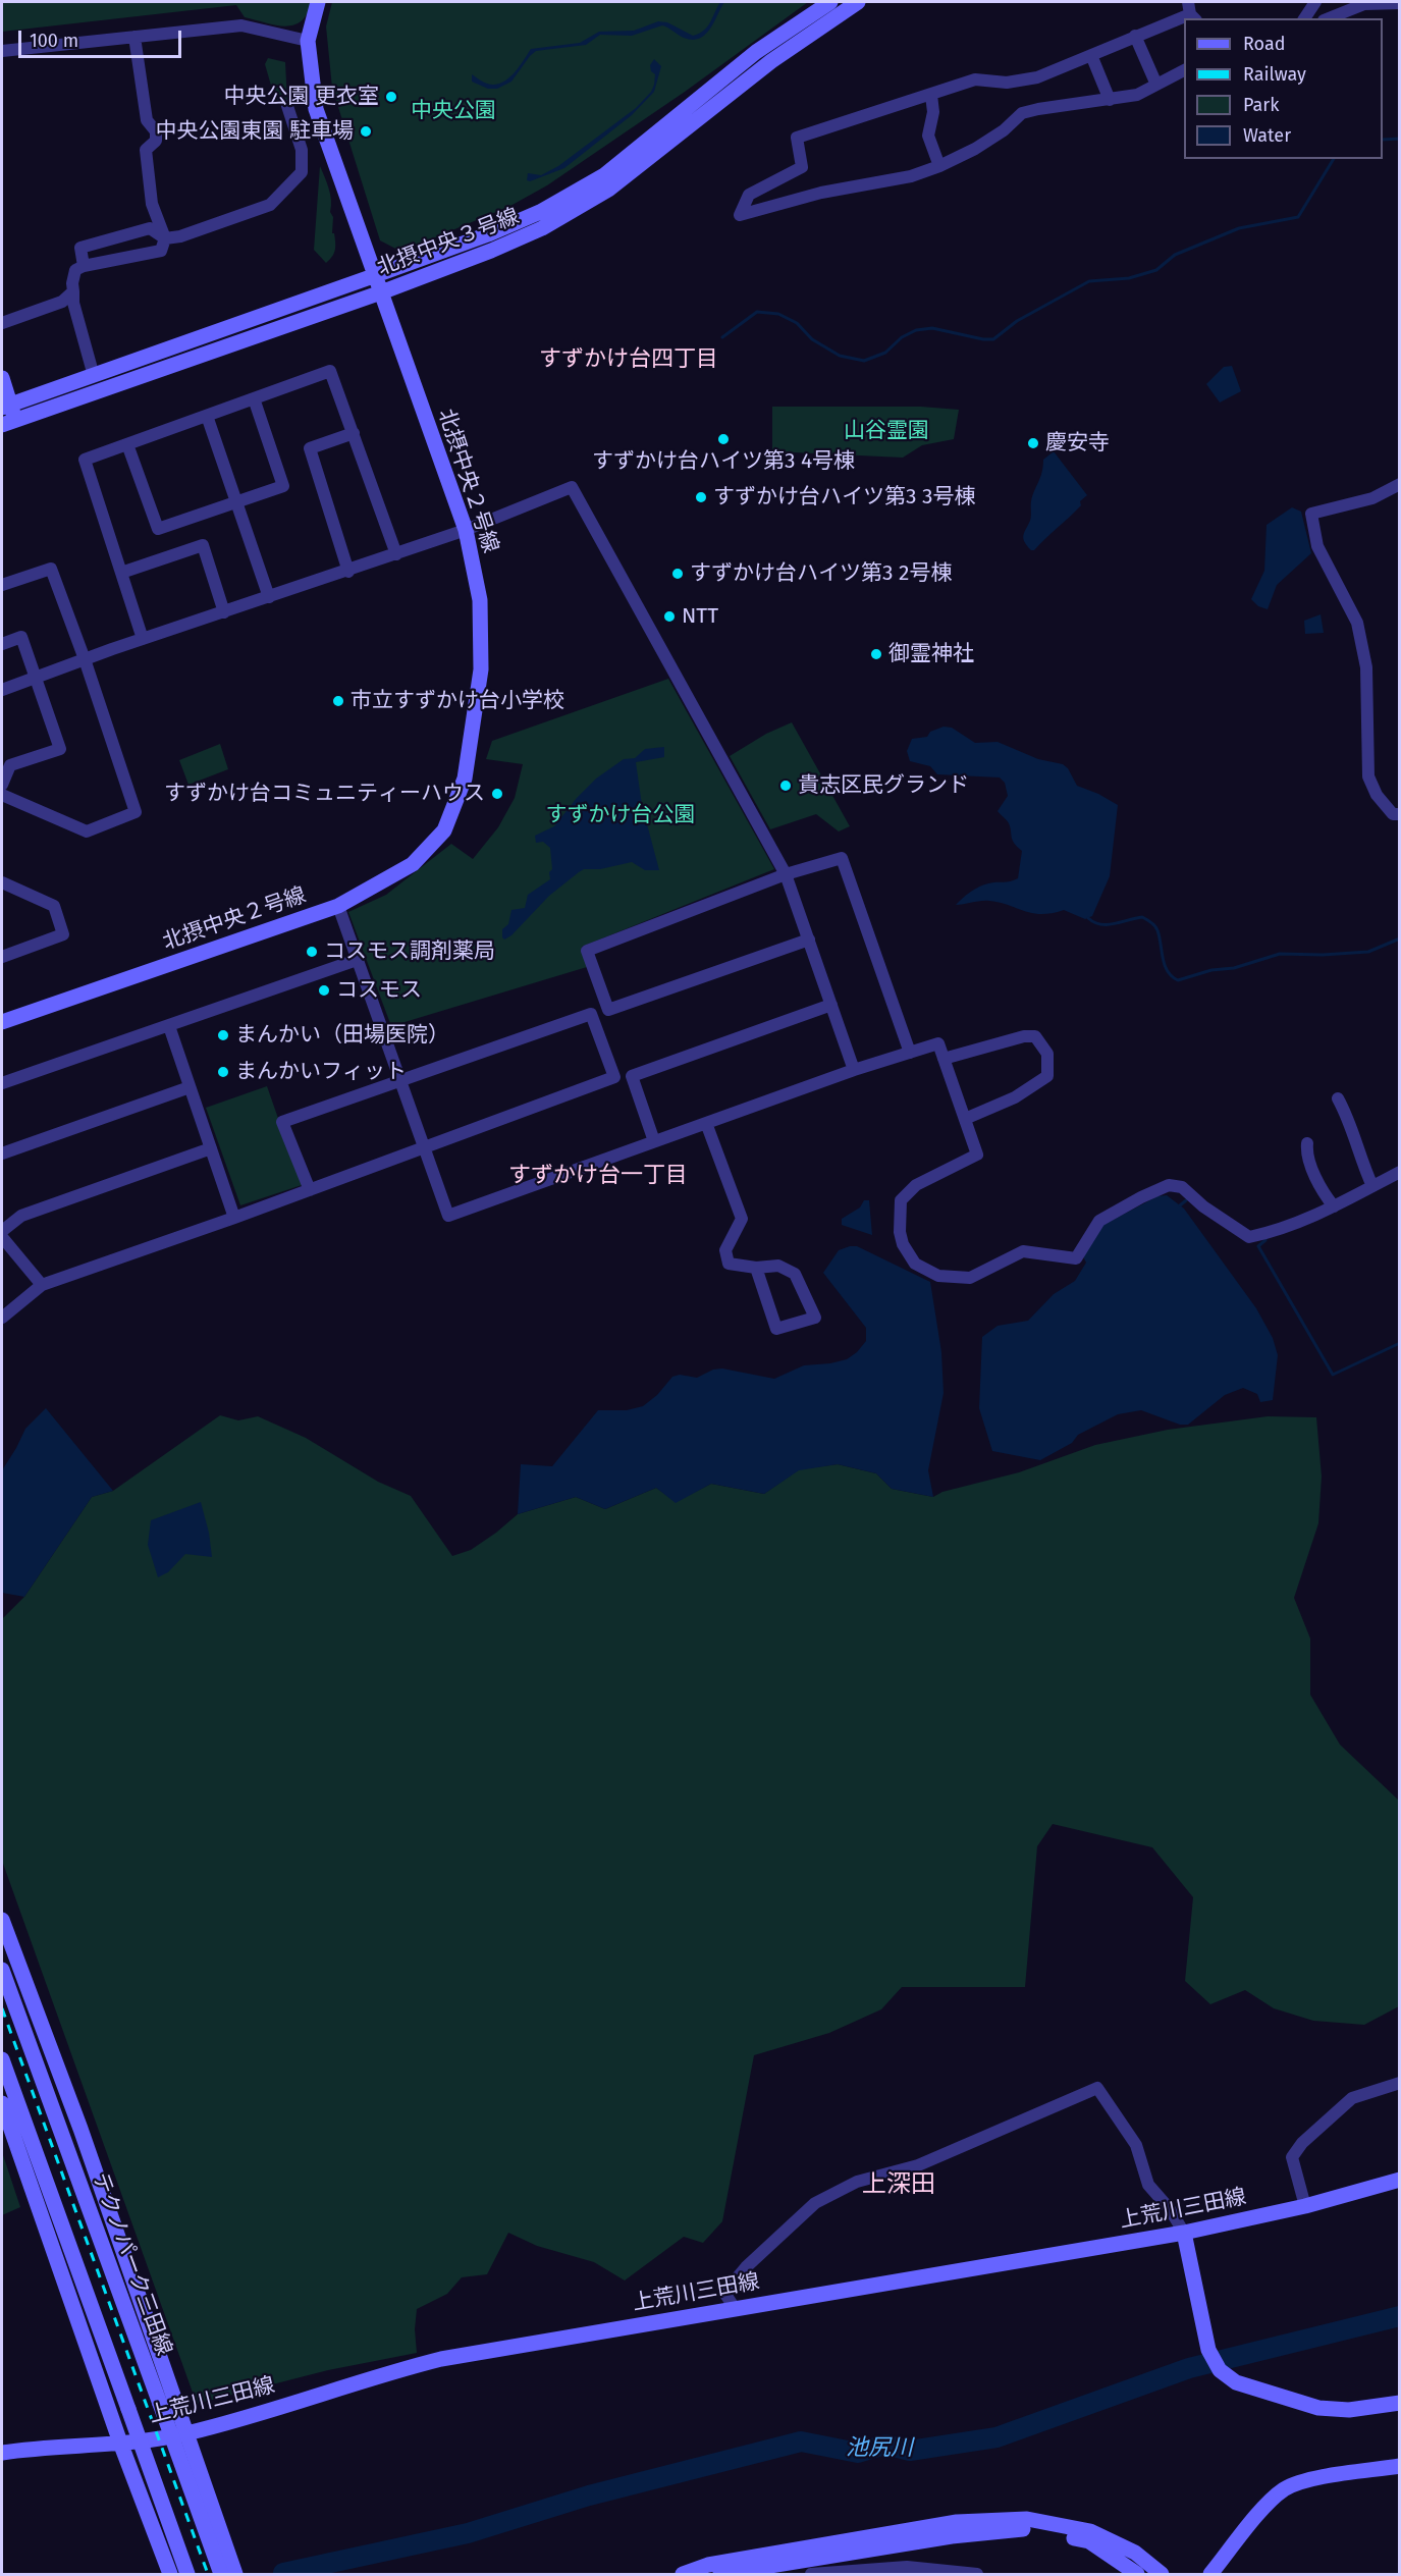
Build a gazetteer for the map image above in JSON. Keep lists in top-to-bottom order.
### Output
{
  "streets": {
    "street": [
      "北摂中央３号線",
      "北摂中央２号線",
      "上荒川三田線",
      "テクノパーク三田線"
    ]
  },
  "crossings": [
    ["北摂中央３号線", "北摂中央２号線"]
  ],
  "districts": ["すずかけ台四丁目", "すずかけ台一丁目", "上深田"],
  "water": ["池尻川"],
  "parks": ["中央公園", "山谷霊園", "すずかけ台公園"],
  "places": [
    "中央公園 更衣室",
    "中央公園東園 駐車場",
    "すずかけ台ハイツ第3 4号棟",
    "慶安寺",
    "すずかけ台ハイツ第3 3号棟",
    "すずかけ台ハイツ第3 2号棟",
    "NTT",
    "御霊神社",
    "市立すずかけ台小学校",
    "貴志区民グランド",
    "すずかけ台コミュニティーハウス",
    "コスモス調剤薬局",
    "コスモス",
    "まんかい（田場医院）",
    "まんかいフィット"
  ],
  "legend": [
    "Road",
    "Railway",
    "Park",
    "Water"
  ],
  "scale_bar": "100 m"
}
